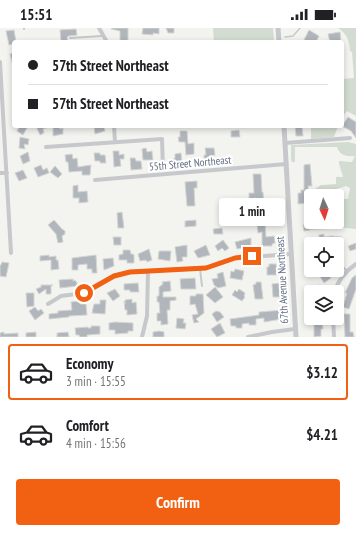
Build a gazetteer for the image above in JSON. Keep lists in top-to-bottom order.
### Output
{
  "streets": {
    "street": ["55th Street Northeast", "67th Avenue Northeast"]
  },
  "crossings": [
    ["55th Street Northeast", "67th Avenue Northeast"]
  ],
  "north": "bottom",
  "page": {
    "status": "15:51",
    "banner": ["57th Street Northeast", "57th Street Northeast"],
    "bubble": "1 min",
    "list": [
      {
        "name": "Economy",
        "note": "3 min · 15:55",
        "value": "$3.12"
      },
      {
        "name": "Comfort",
        "note": "4 min · 15:56",
        "value": "$4.21"
      }
    ],
    "buttons": "Confirm"
  }
}
